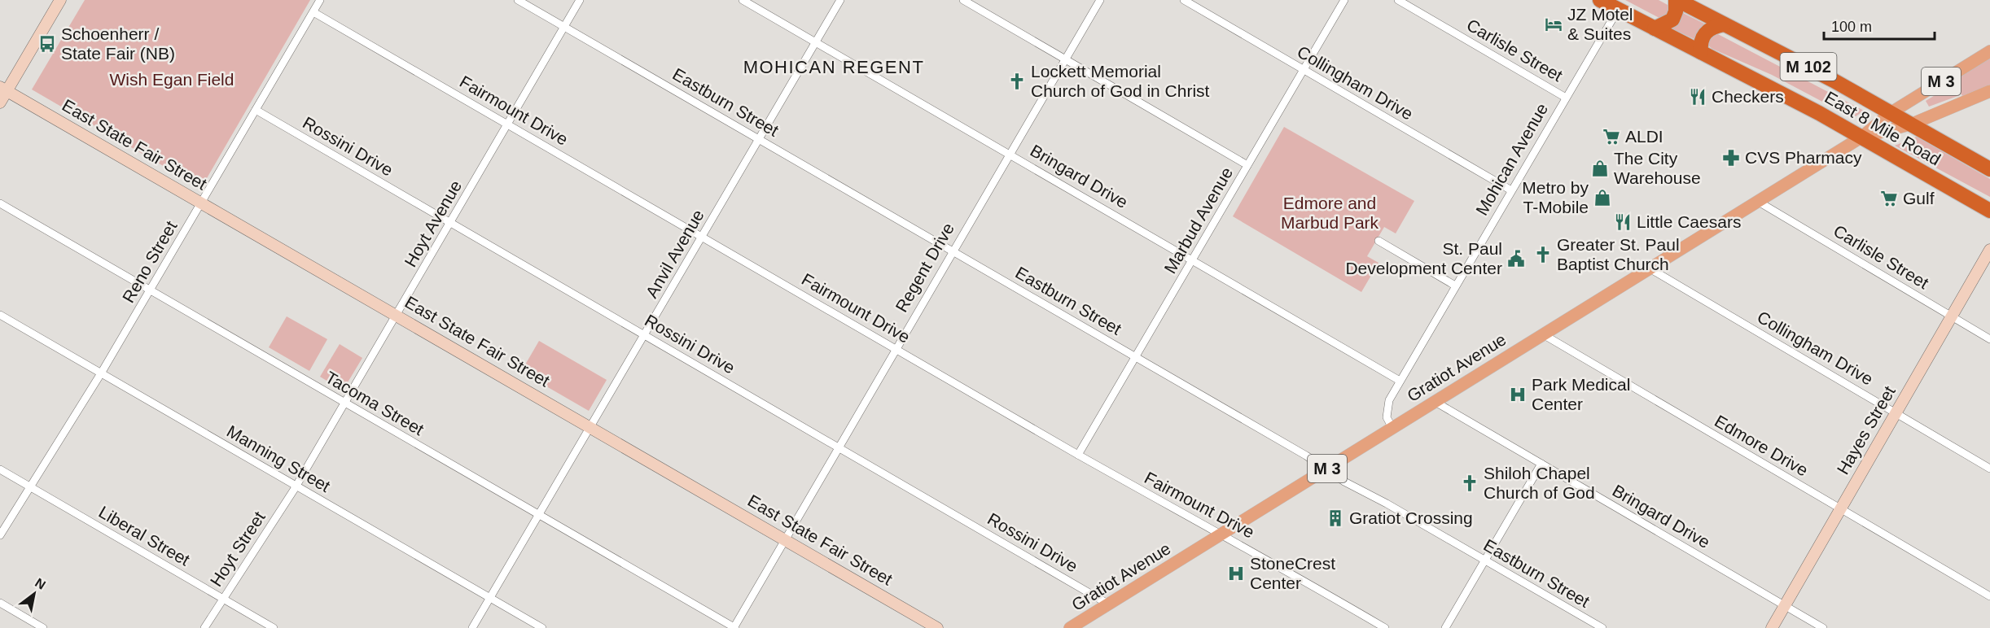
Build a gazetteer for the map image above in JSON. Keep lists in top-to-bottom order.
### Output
{
  "streets": {
    "highway": ["M 102", "East 8 Mile Road"],
    "main road": ["M 3", "Gratiot Avenue"],
    "street": [
      "Carlisle Street",
      "Collingham Drive",
      "Eastburn Street",
      "Fairmount Drive",
      "East State Fair Street",
      "Rossini Drive",
      "Mohican Avenue",
      "Bringard Drive",
      "Marbud Avenue",
      "Hoyt Avenue",
      "Anvil Avenue",
      "Reno Street",
      "Regent Drive",
      "Tacoma Street",
      "Hayes Street",
      "Edmore Drive",
      "Manning Street",
      "Liberal Street",
      "Hoyt Street"
    ]
  },
  "crossings": [
    ["Carlisle Street", "Mohican Avenue"],
    ["Carlisle Street", "Gratiot Avenue"],
    ["Carlisle Street", "Hayes Street"],
    ["Collingham Drive", "Mohican Avenue"],
    ["Collingham Drive", "Marbud Avenue"],
    ["Collingham Drive", "Gratiot Avenue"],
    ["Collingham Drive", "Hayes Street"],
    ["Eastburn Street", "Marbud Avenue"],
    ["Eastburn Street", "Hoyt Avenue"],
    ["Eastburn Street", "Anvil Avenue"],
    ["Eastburn Street", "Regent Drive"],
    ["Eastburn Street", "Gratiot Avenue"],
    ["Fairmount Drive", "Marbud Avenue"],
    ["Fairmount Drive", "Hoyt Avenue"],
    ["Fairmount Drive", "Anvil Avenue"],
    ["Fairmount Drive", "Reno Street"],
    ["Fairmount Drive", "Regent Drive"],
    ["Fairmount Drive", "Gratiot Avenue"],
    ["East 8 Mile Road", "Mohican Avenue"],
    ["East 8 Mile Road", "Gratiot Avenue"],
    ["East State Fair Street", "Hoyt Avenue"],
    ["East State Fair Street", "Anvil Avenue"],
    ["East State Fair Street", "Reno Street"],
    ["East State Fair Street", "Regent Drive"],
    ["Rossini Drive", "Hoyt Avenue"],
    ["Rossini Drive", "Anvil Avenue"],
    ["Rossini Drive", "Reno Street"],
    ["Rossini Drive", "Regent Drive"],
    ["Rossini Drive", "Gratiot Avenue"],
    ["Mohican Avenue", "Bringard Drive"],
    ["Mohican Avenue", "Gratiot Avenue"],
    ["Bringard Drive", "Marbud Avenue"],
    ["Bringard Drive", "Anvil Avenue"],
    ["Bringard Drive", "Regent Drive"],
    ["Bringard Drive", "Gratiot Avenue"],
    ["Bringard Drive", "Hayes Street"],
    ["Hoyt Avenue", "Tacoma Street"],
    ["Hoyt Avenue", "Manning Street"],
    ["Hoyt Avenue", "Hoyt Street"],
    ["Anvil Avenue", "Tacoma Street"],
    ["Anvil Avenue", "Manning Street"],
    ["Reno Street", "Tacoma Street"],
    ["Reno Street", "Manning Street"],
    ["Reno Street", "Liberal Street"],
    ["Regent Drive", "Tacoma Street"],
    ["Gratiot Avenue", "Edmore Drive"],
    ["Hayes Street", "Edmore Drive"],
    ["Manning Street", "Hoyt Street"],
    ["Liberal Street", "Hoyt Street"]
  ],
  "districts": ["MOHICAN REGENT"],
  "parks": ["Wish Egan Field", "Edmore and Marbud Park"],
  "places": {
    "hotel": ["JZ Motel & Suites"],
    "bus stop": ["Schoenherr / State Fair (NB)"],
    "church": ["Lockett Memorial Church of God in Christ", "Greater St. Paul Baptist Church", "Shiloh Chapel Church of God"],
    "restaurant": ["Checkers", "Little Caesars"],
    "supermarket": ["ALDI", "Gulf"],
    "pharmacy": ["CVS Pharmacy"],
    "shop": ["The City Warehouse", "Metro by T-Mobile"],
    "public building": ["St. Paul Development Center"],
    "hospital": ["Park Medical Center", "StoneCrest Center"],
    "building": ["Gratiot Crossing"]
  },
  "scale_bar": "100 m",
  "north": "top right"
}
